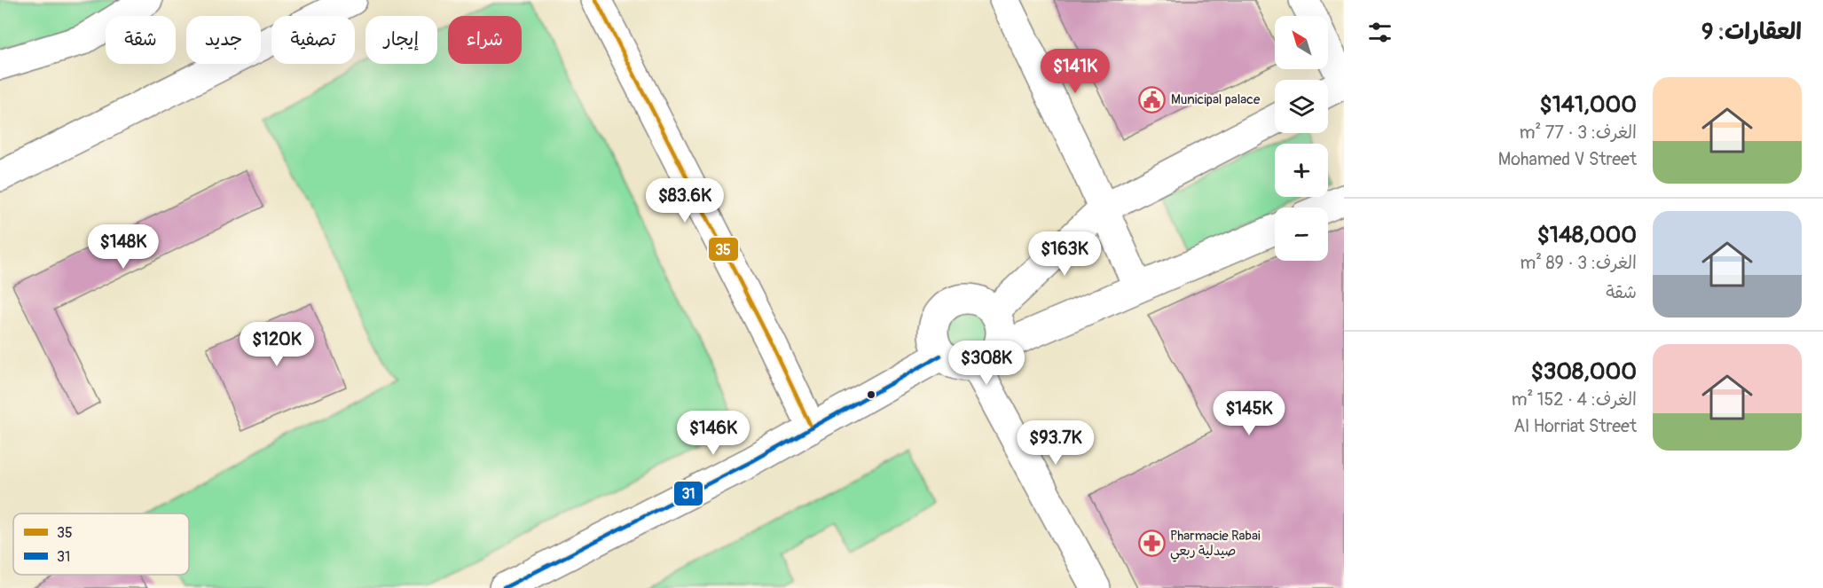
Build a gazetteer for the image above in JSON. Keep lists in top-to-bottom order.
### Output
{
  "places": {
    "public building": ["Municipal palace"],
    "pharmacy": ["Pharmacie Rabai صيدلية ربعي"]
  },
  "lines": ["transit line 35", "transit line 31"],
  "legend": ["35", "31"],
  "north": "top left",
  "page": {
    "heading": "العقارات: 9",
    "map_buttons": ["+", "−"],
    "chip": [
      "شراء",
      "إيجار",
      "تصفية",
      "جديد",
      "شقة"
    ],
    "price": [
      "$141K",
      "$83.6K",
      "$148K",
      "$163K",
      "$120K",
      "$308K",
      "$145K",
      "$146K",
      "$93.7K"
    ],
    "list": [
      {
        "name": "$141,000",
        "note": "الغرف: 3 · 77 m² · Mohamed V Street"
      },
      {
        "name": "$148,000",
        "note": "الغرف: 3 · 89 m² · شقة"
      },
      {
        "name": "$308,000",
        "note": "الغرف: 4 · 152 m² · Al Horriat Street"
      }
    ]
  }
}
